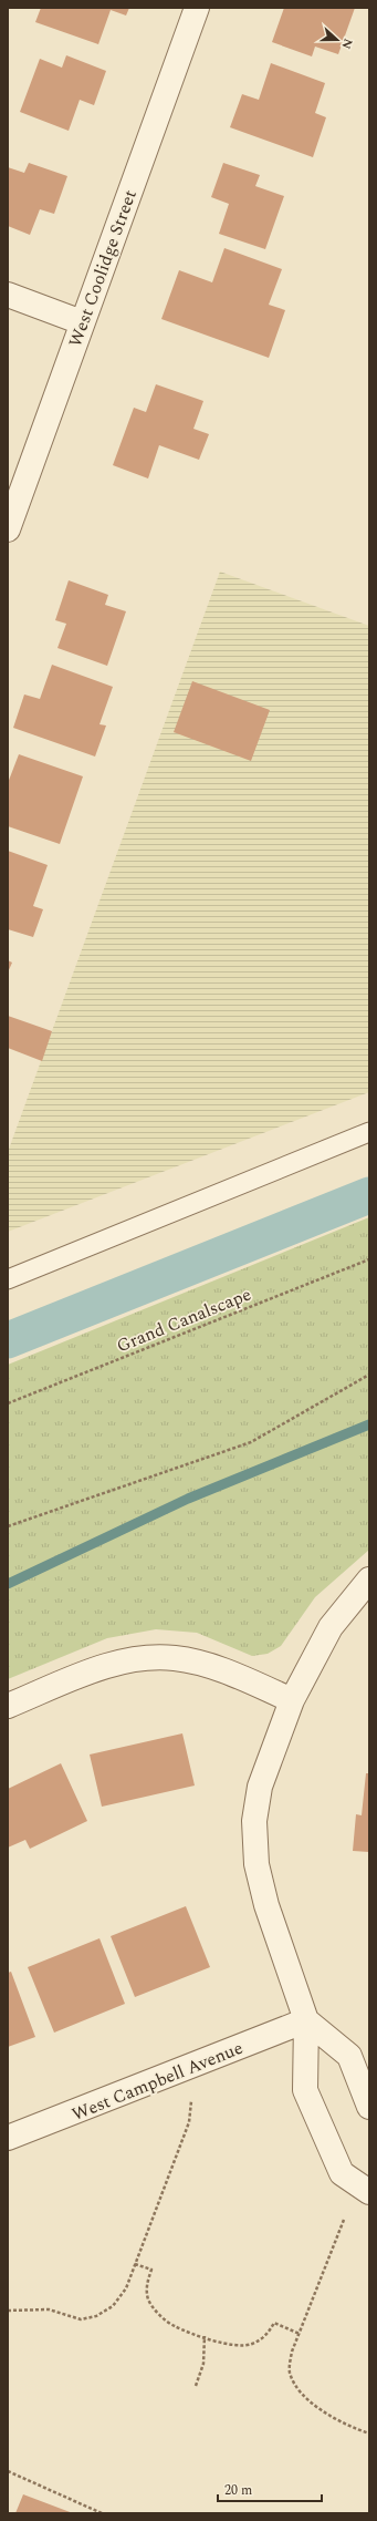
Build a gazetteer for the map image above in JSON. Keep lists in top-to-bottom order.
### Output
{
  "streets": {
    "street": ["West Coolidge Street", "West Campbell Avenue"],
    "path": ["Grand Canalscape"]
  },
  "scale_bar": "20 m",
  "north": "right"
}
